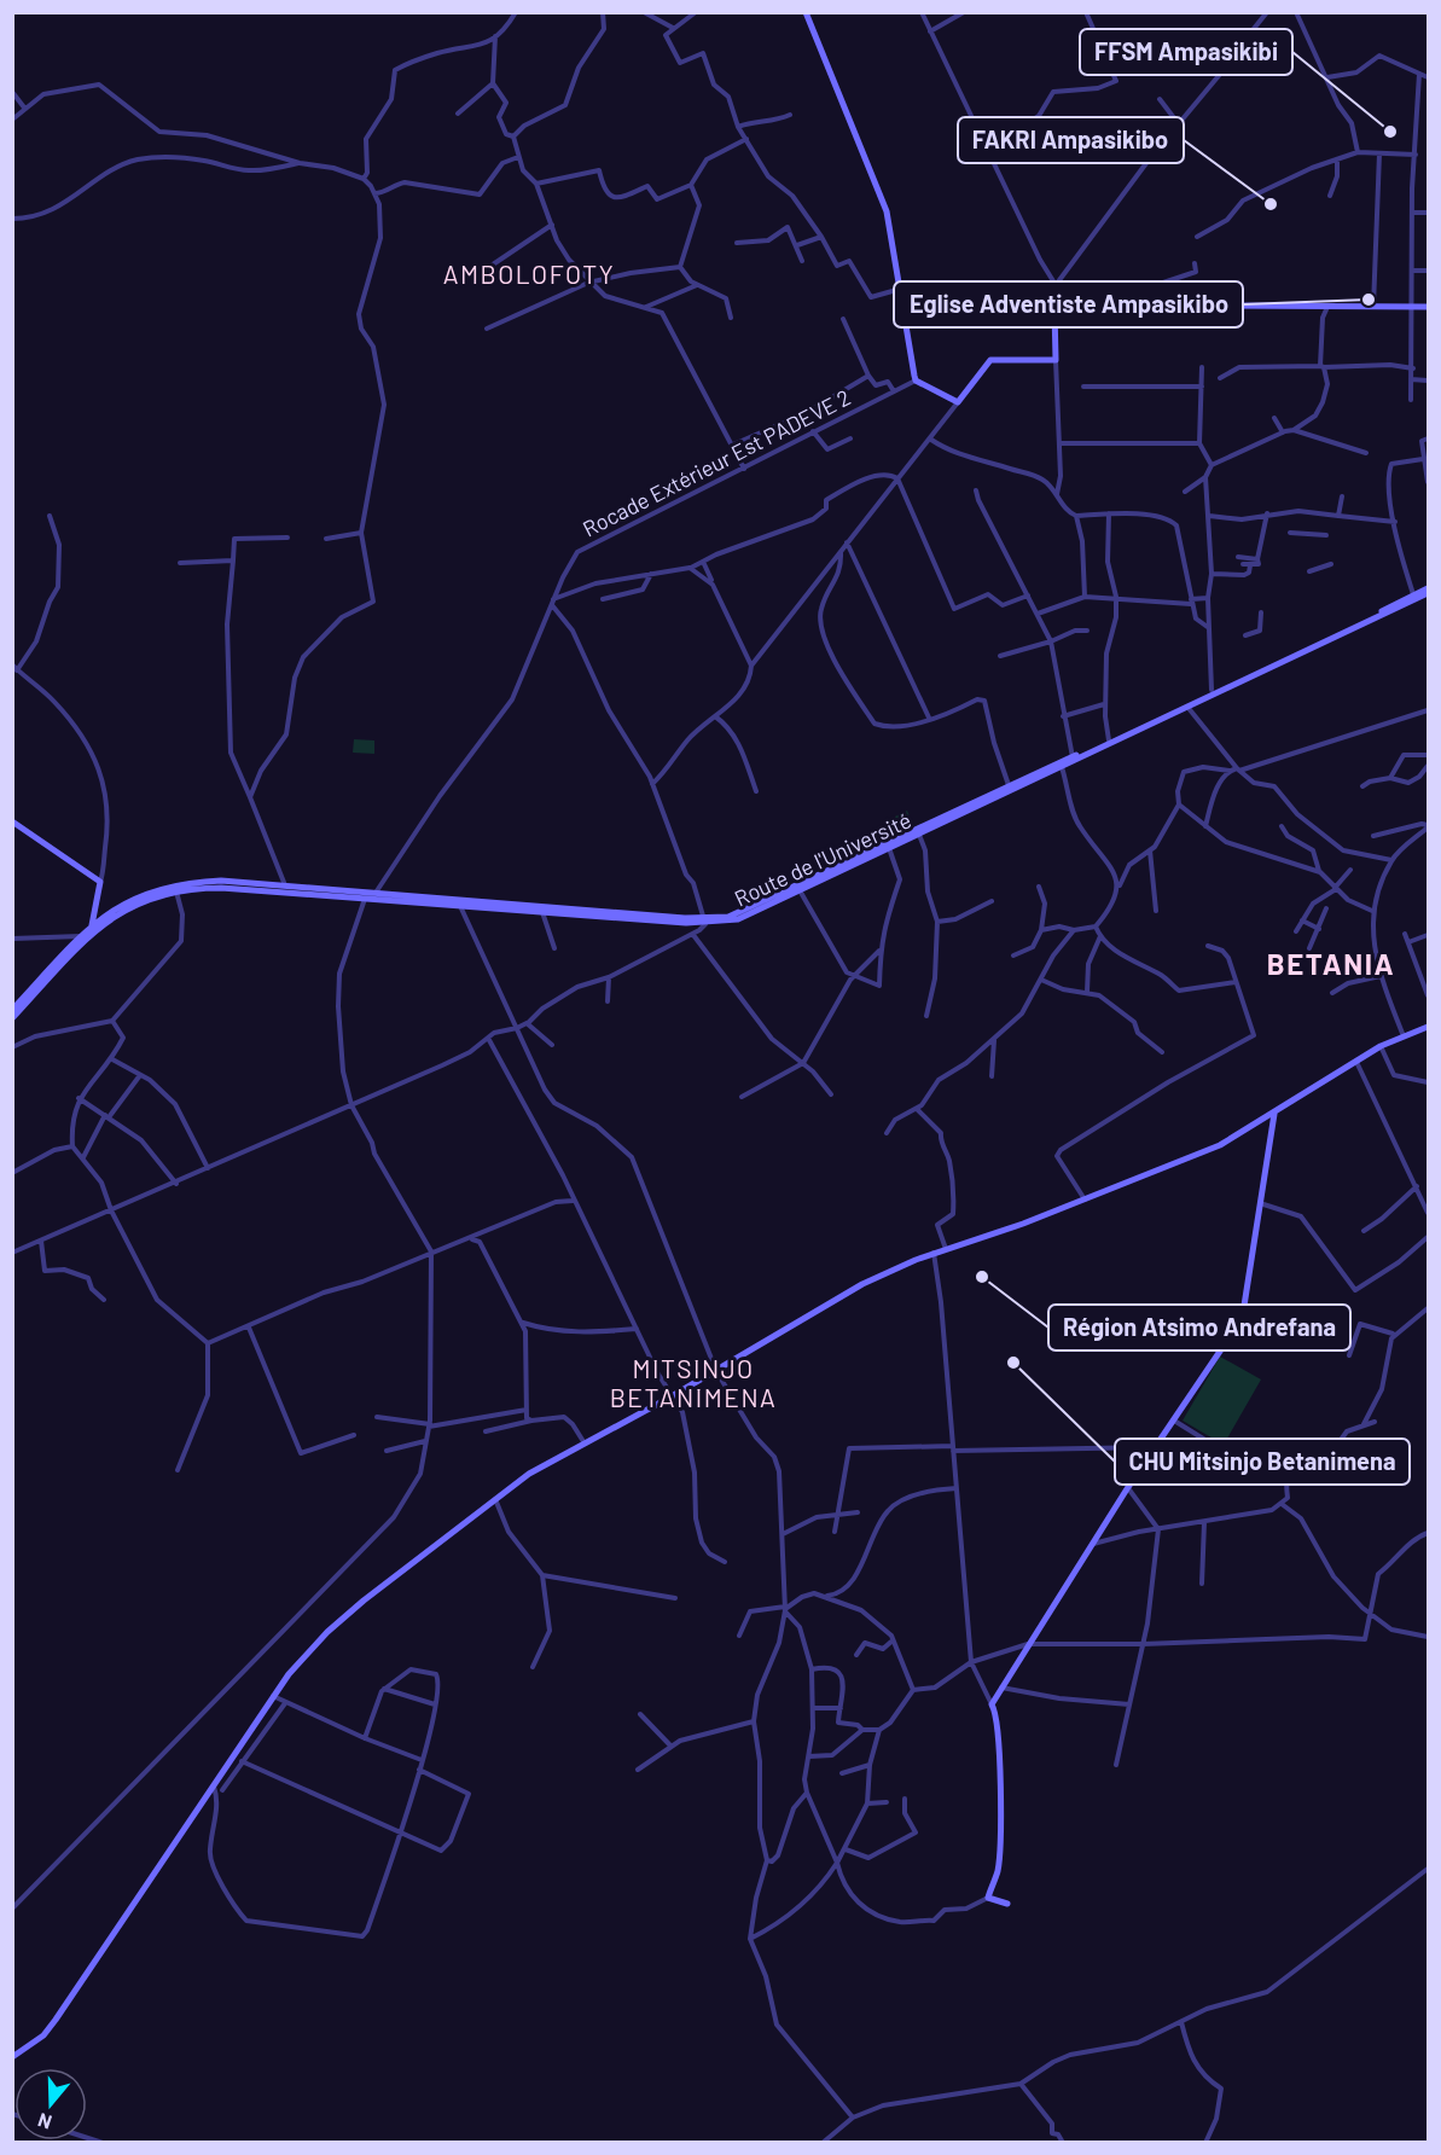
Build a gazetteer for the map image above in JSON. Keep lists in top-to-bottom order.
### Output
{
  "streets": {
    "street": ["Rocade Extérieur Est PADEVE 2", "Route de l'Université"]
  },
  "crossings": [
    ["Rocade Extérieur Est PADEVE 2", "Route de l'Université"]
  ],
  "districts": ["AMBOLOFOTY", "BETANIA", "MITSINJO BETANIMENA"],
  "places": [
    "FFSM Ampasikibi",
    "FAKRI Ampasikibo",
    "Eglise Adventiste Ampasikibo",
    "Région Atsimo Andrefana",
    "CHU Mitsinjo Betanimena"
  ],
  "north": "bottom"
}
